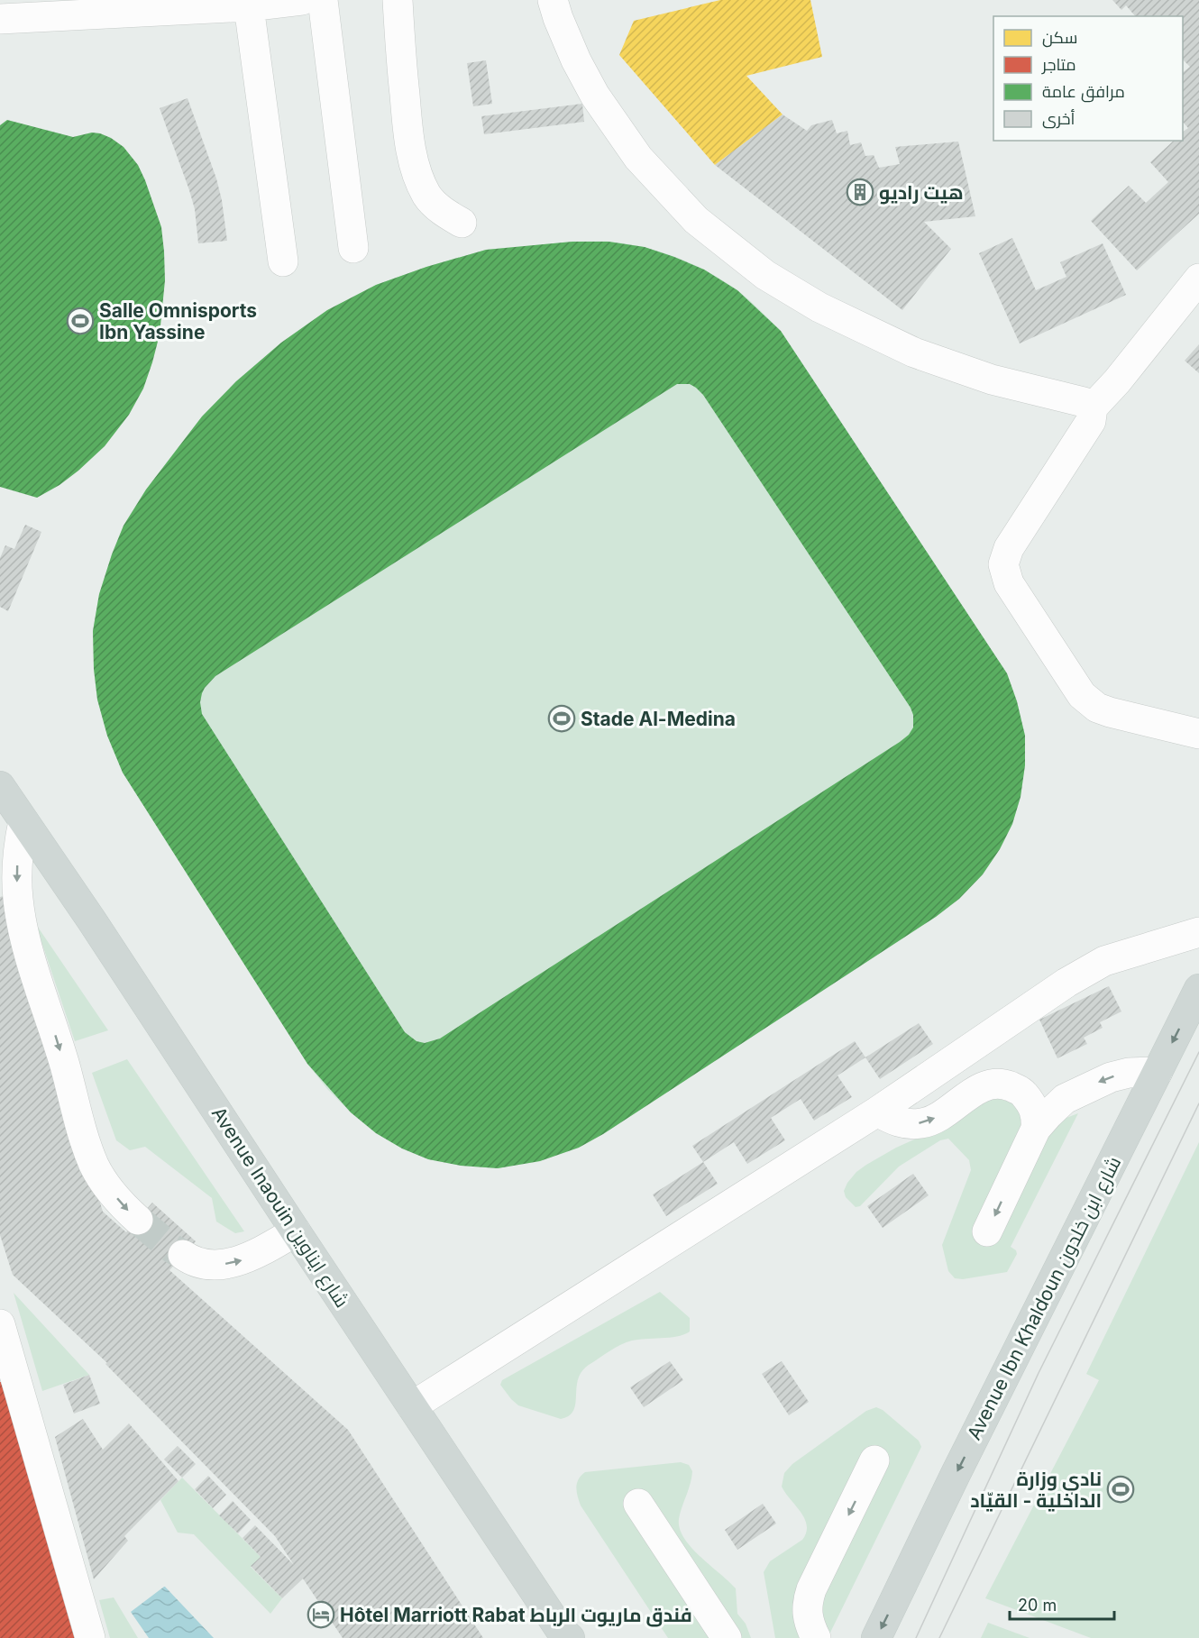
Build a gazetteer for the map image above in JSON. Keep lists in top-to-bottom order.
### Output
{
  "streets": {
    "main road": ["Avenue Inaouin شارع ايناوين", "Avenue Ibn Khaldoun شارع ابن خلدون"]
  },
  "one_way": ["Avenue Ibn Khaldoun شارع ابن خلدون"],
  "places": {
    "building": ["هيت راديو"],
    "sports": ["Salle Omnisports Ibn Yassine", "Stade Al-Medina", "نادي وزارة الداخلية - القيّاد"],
    "hotel": ["Hôtel Marriott Rabat فندق ماريوت الرباط"]
  },
  "legend": [
    "سكن",
    "متاجر",
    "مرافق عامة",
    "أخرى"
  ],
  "scale_bar": "20 m"
}
